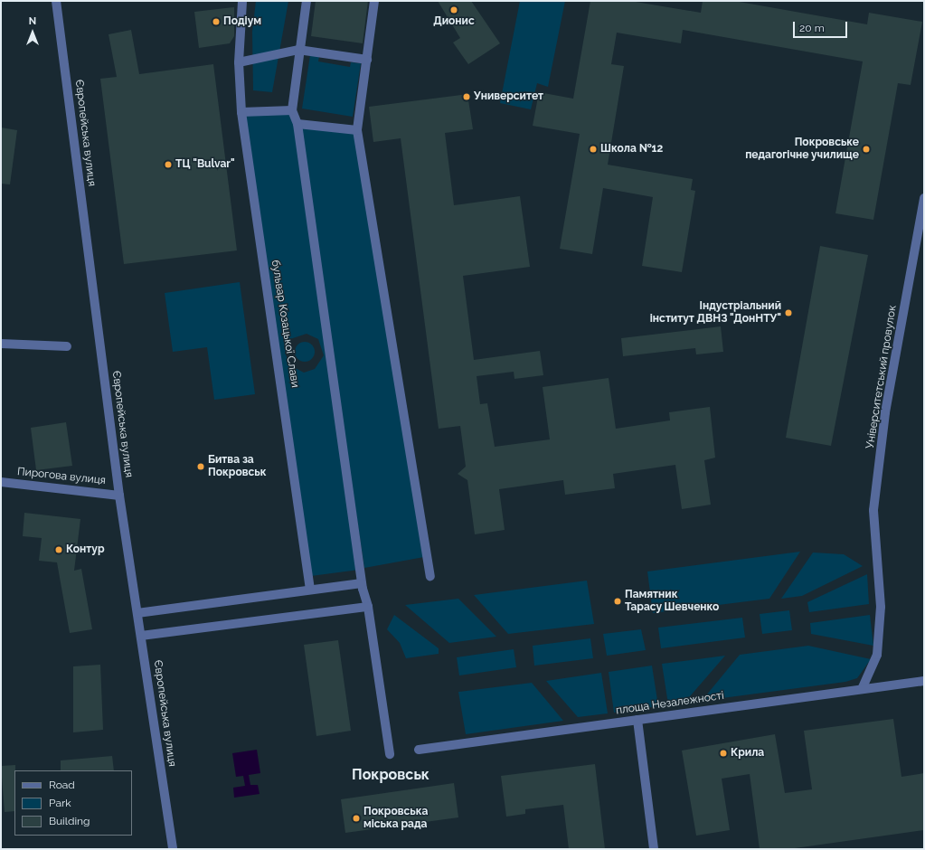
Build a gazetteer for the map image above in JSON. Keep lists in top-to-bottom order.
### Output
{
  "streets": {
    "street": [
      "Європейська вулиця",
      "бульвар Козацької Слави",
      "Університетський провулок",
      "Пирогова вулиця",
      "площа Незалежності"
    ]
  },
  "crossings": [
    ["Європейська вулиця", "Пирогова вулиця"],
    ["Університетський провулок", "площа Незалежності"]
  ],
  "districts": ["Покровськ"],
  "places": [
    "Дионис",
    "Подіум",
    "Университет",
    "Школа №12",
    "Покровське педагогічне училище",
    "ТЦ \"Bulvar\"",
    "Індустріальний інститут ДВНЗ \"ДонНТУ\"",
    "Битва за Покровськ",
    "Контур",
    "Памятник Тарасу Шевченко",
    "Крила",
    "Покровська міська рада"
  ],
  "legend": ["Road", "Park", "Building"],
  "scale_bar": "20 m",
  "north": "top"
}
